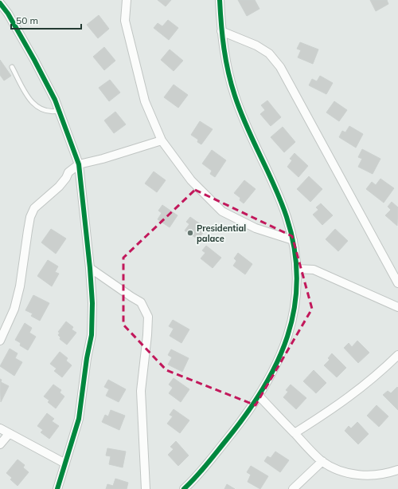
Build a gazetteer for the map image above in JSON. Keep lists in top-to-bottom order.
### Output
{
  "places": ["Presidential palace"],
  "scale_bar": "50 m"
}
